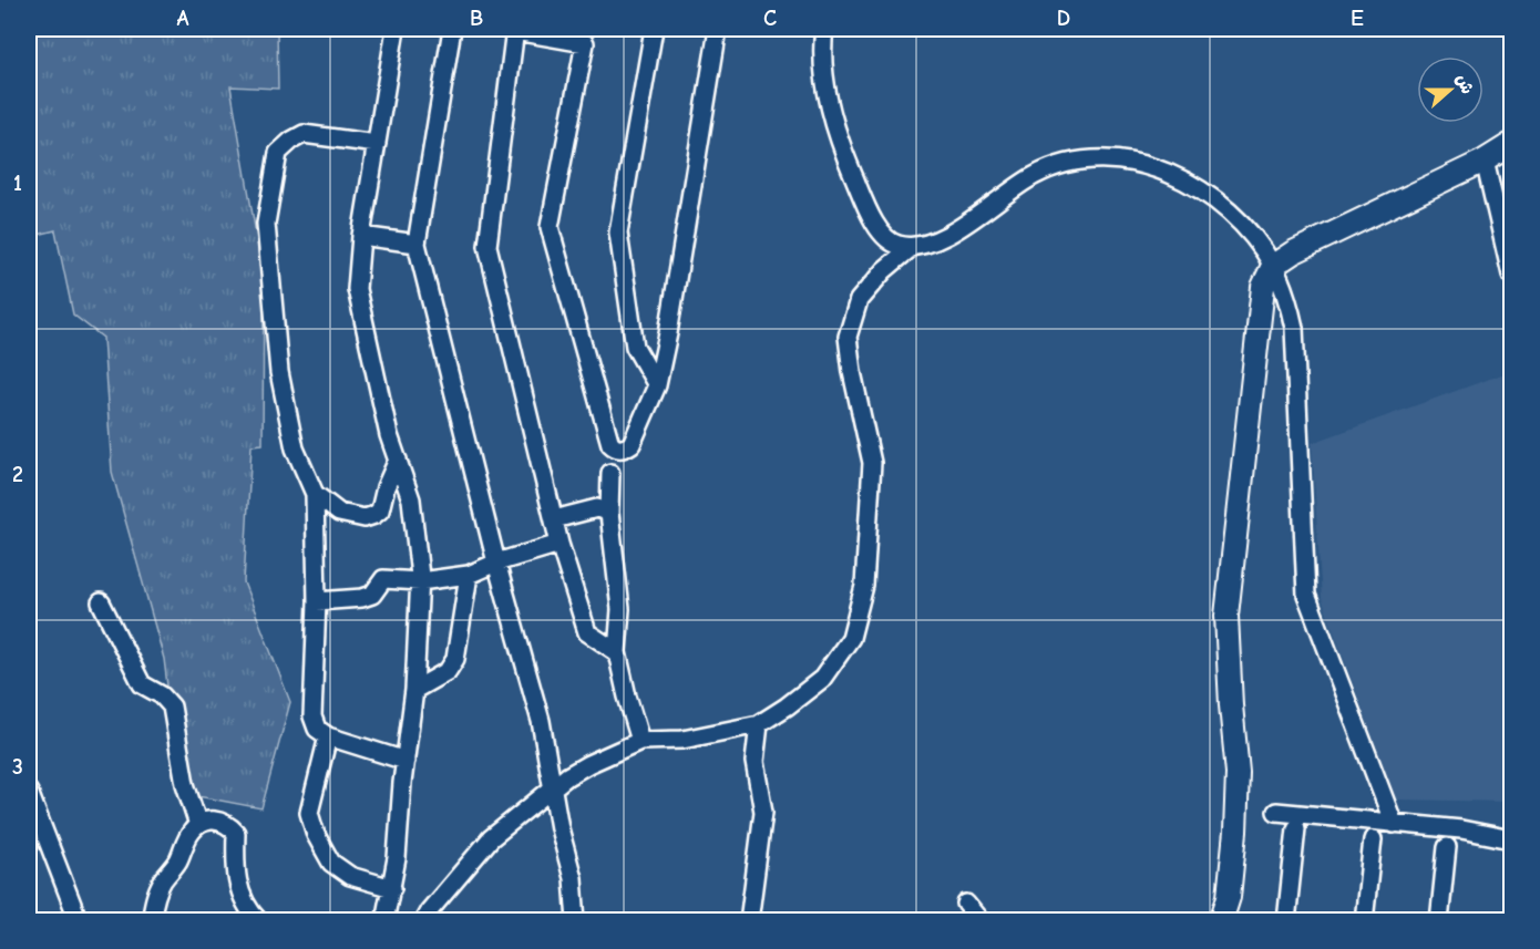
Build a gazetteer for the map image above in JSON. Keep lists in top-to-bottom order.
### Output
{
  "north": "right",
  "grid": {
    "columns": [
      "A",
      "B",
      "C",
      "D",
      "E"
    ],
    "rows": ["1", "2", "3"]
  }
}
